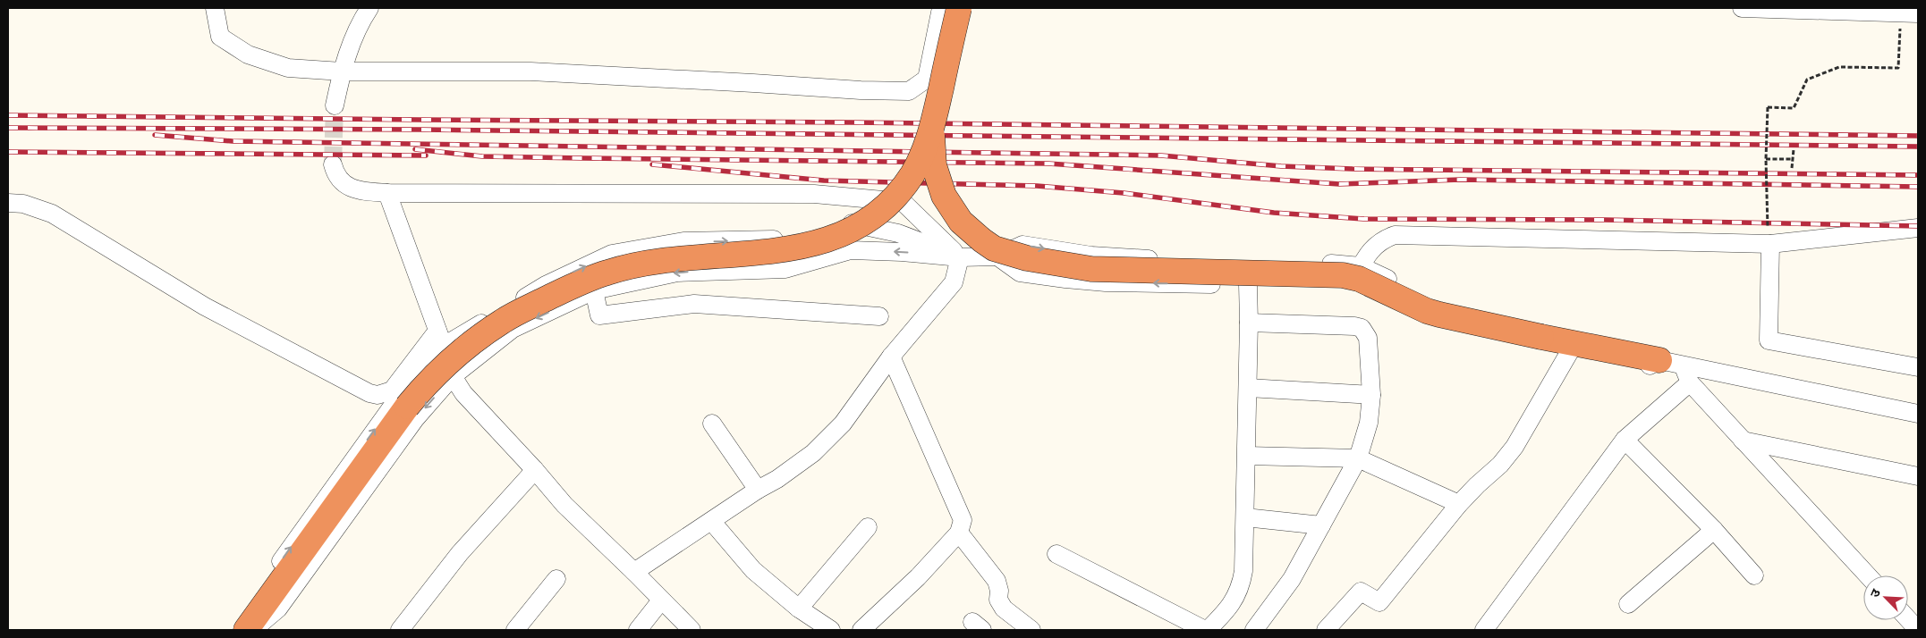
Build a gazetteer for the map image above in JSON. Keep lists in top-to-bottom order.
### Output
{
  "north": "top left"
}
